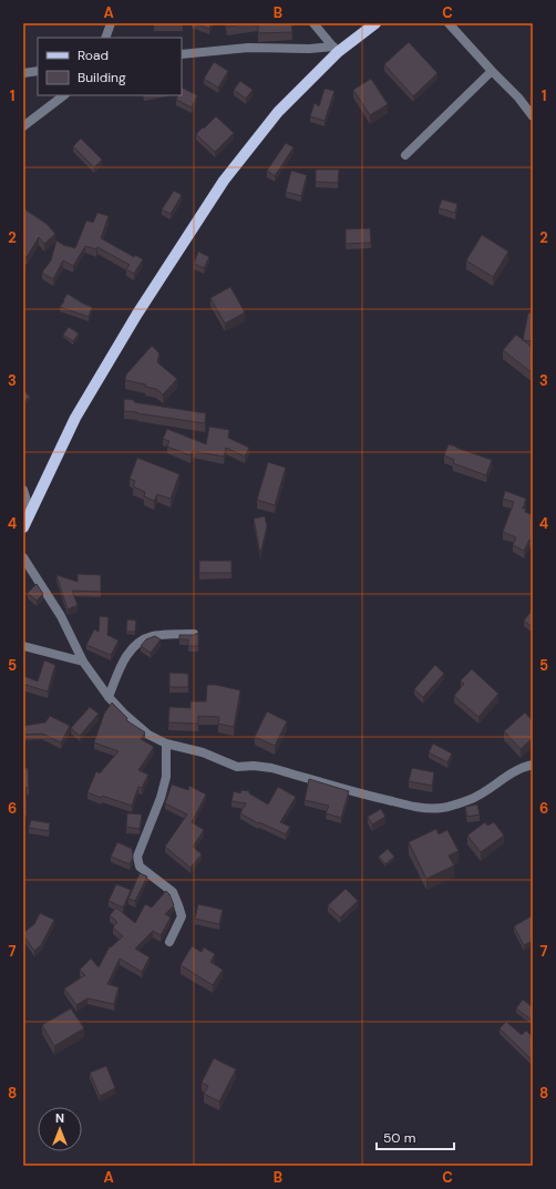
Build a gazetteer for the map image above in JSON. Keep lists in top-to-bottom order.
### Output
{
  "legend": ["Road", "Building"],
  "scale_bar": "50 m",
  "north": "top",
  "grid": {
    "columns": ["A", "B", "C"],
    "rows": [
      "1",
      "2",
      "3",
      "4",
      "5",
      "6",
      "7",
      "8"
    ]
  }
}
